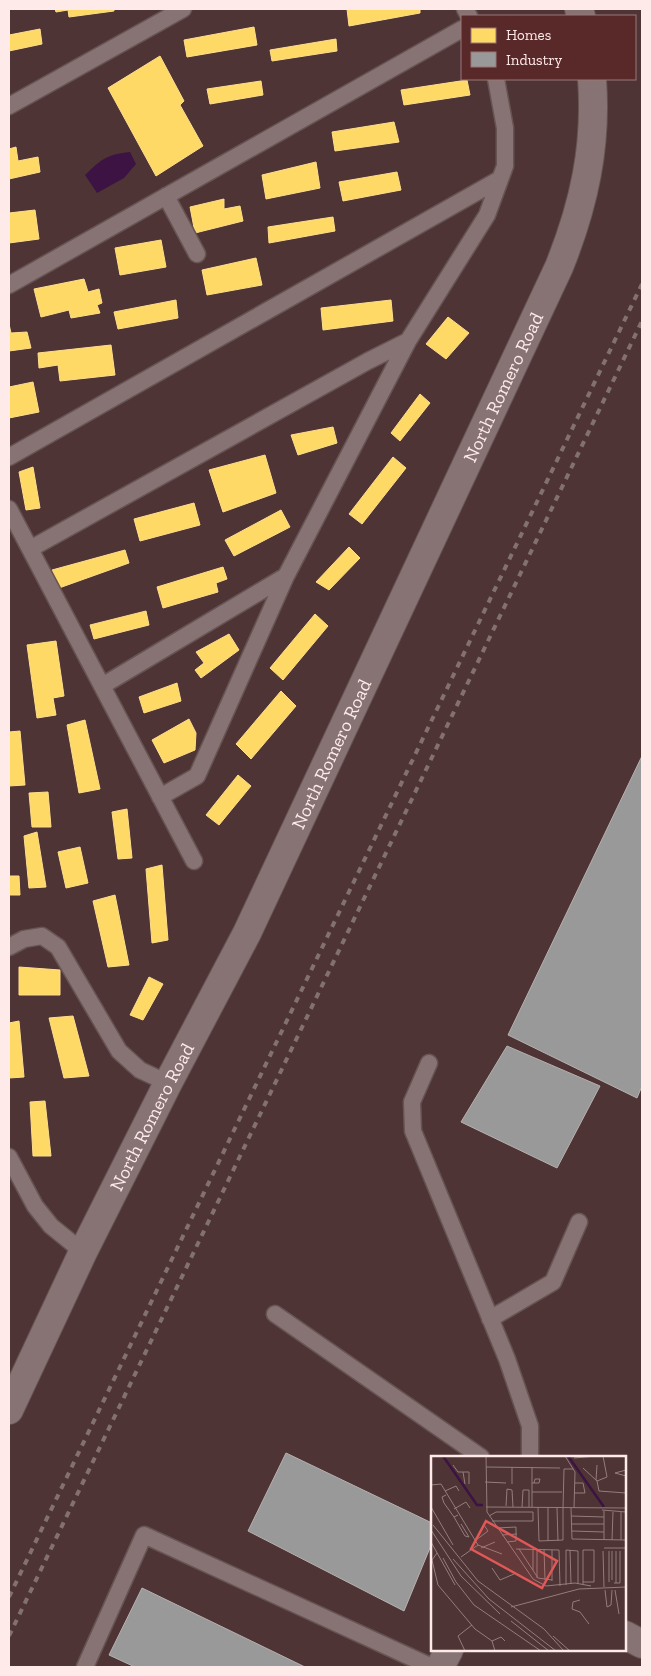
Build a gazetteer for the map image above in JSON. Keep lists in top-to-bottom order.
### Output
{
  "streets": {
    "street": ["North Romero Road"]
  },
  "legend": ["Homes", "Industry"]
}
